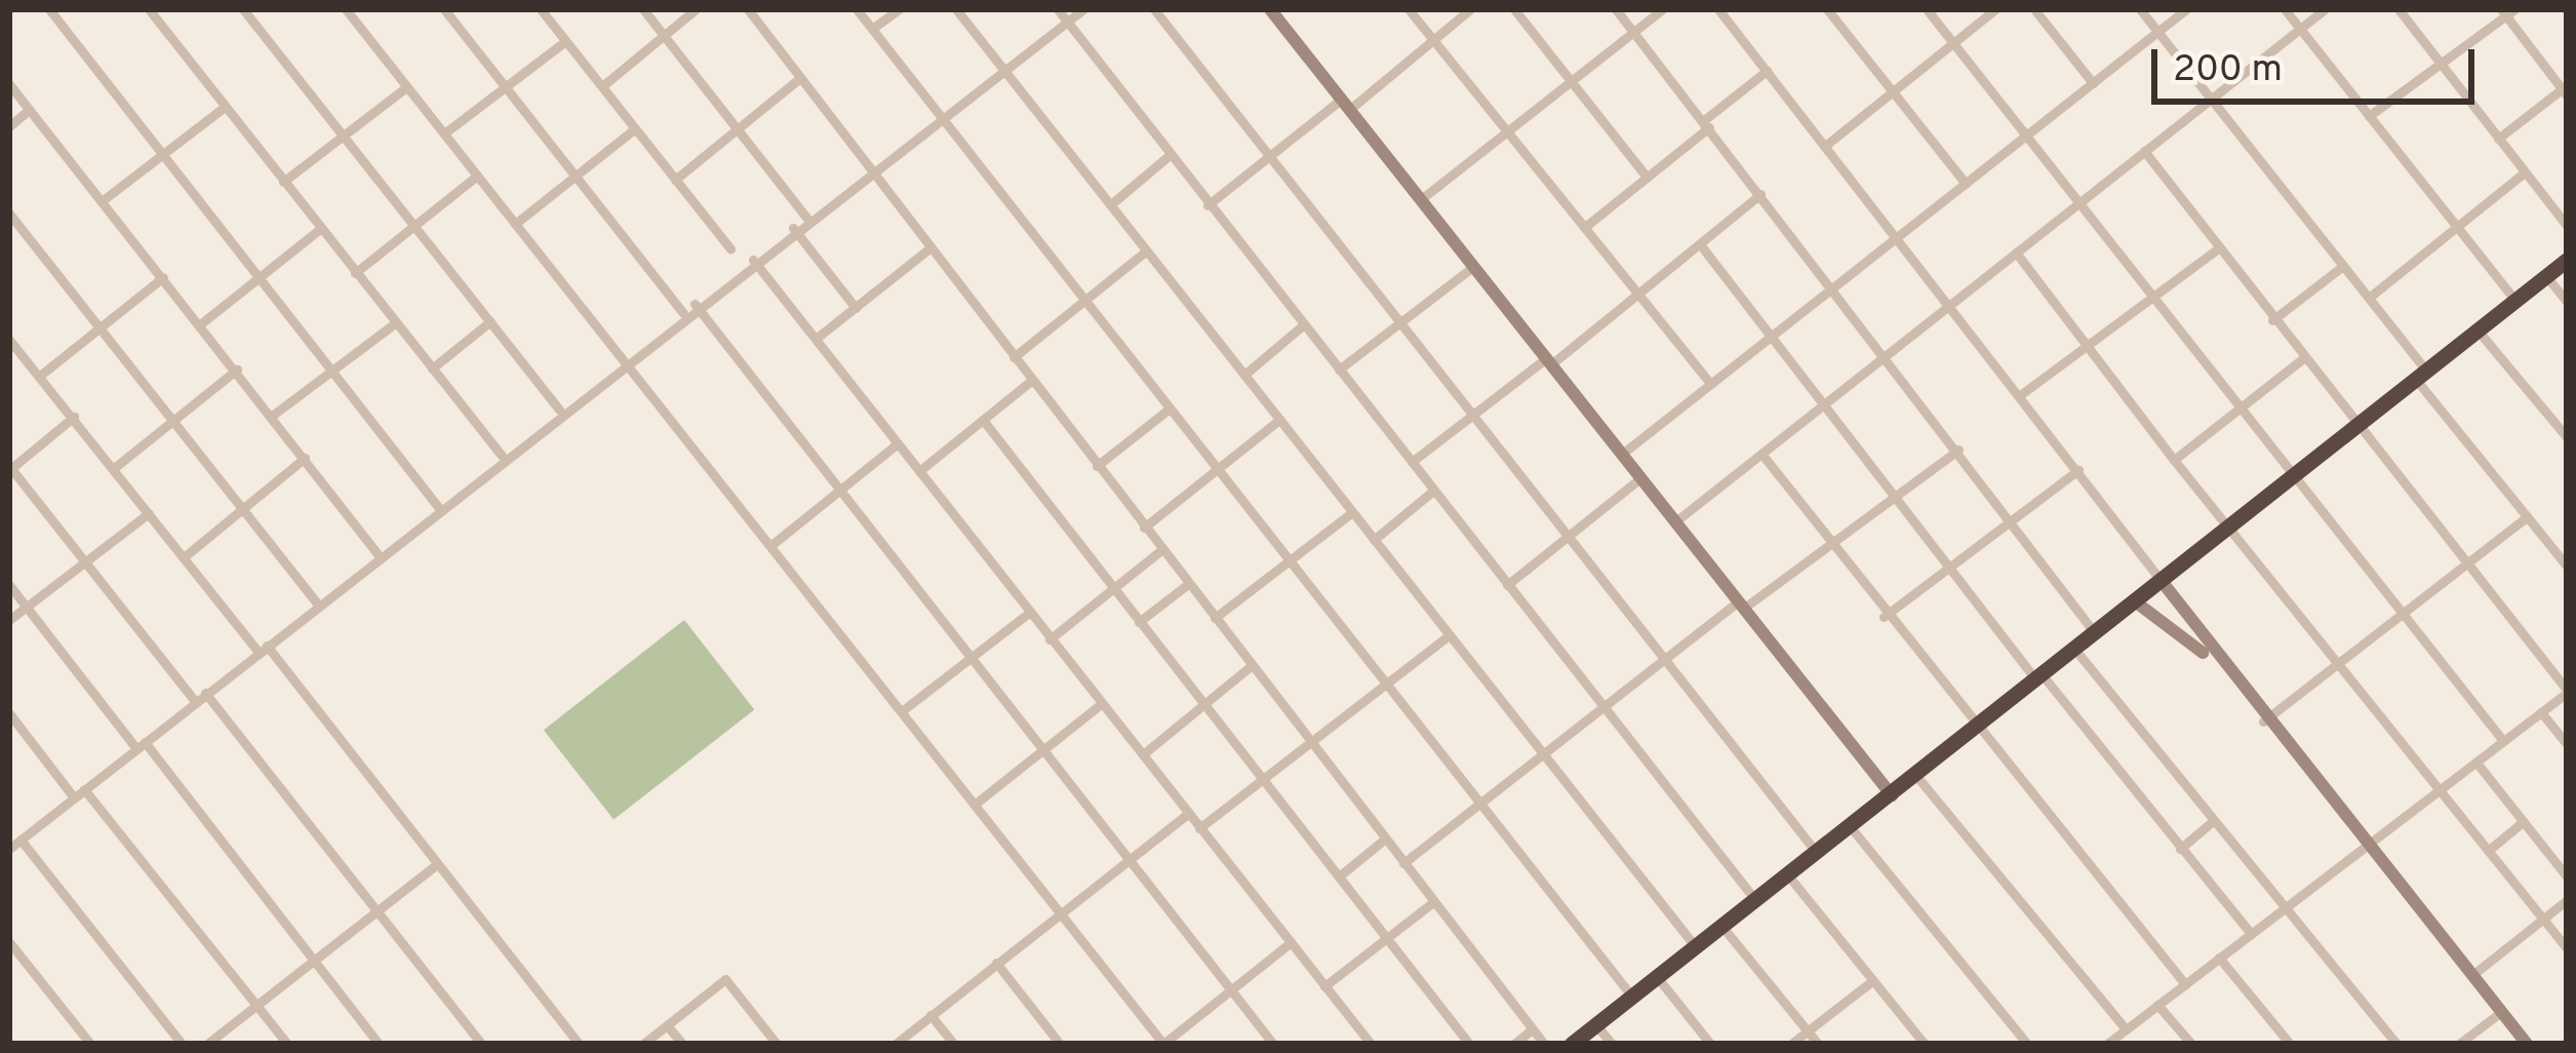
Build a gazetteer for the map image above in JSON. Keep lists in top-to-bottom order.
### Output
{
  "scale_bar": "200 m"
}
